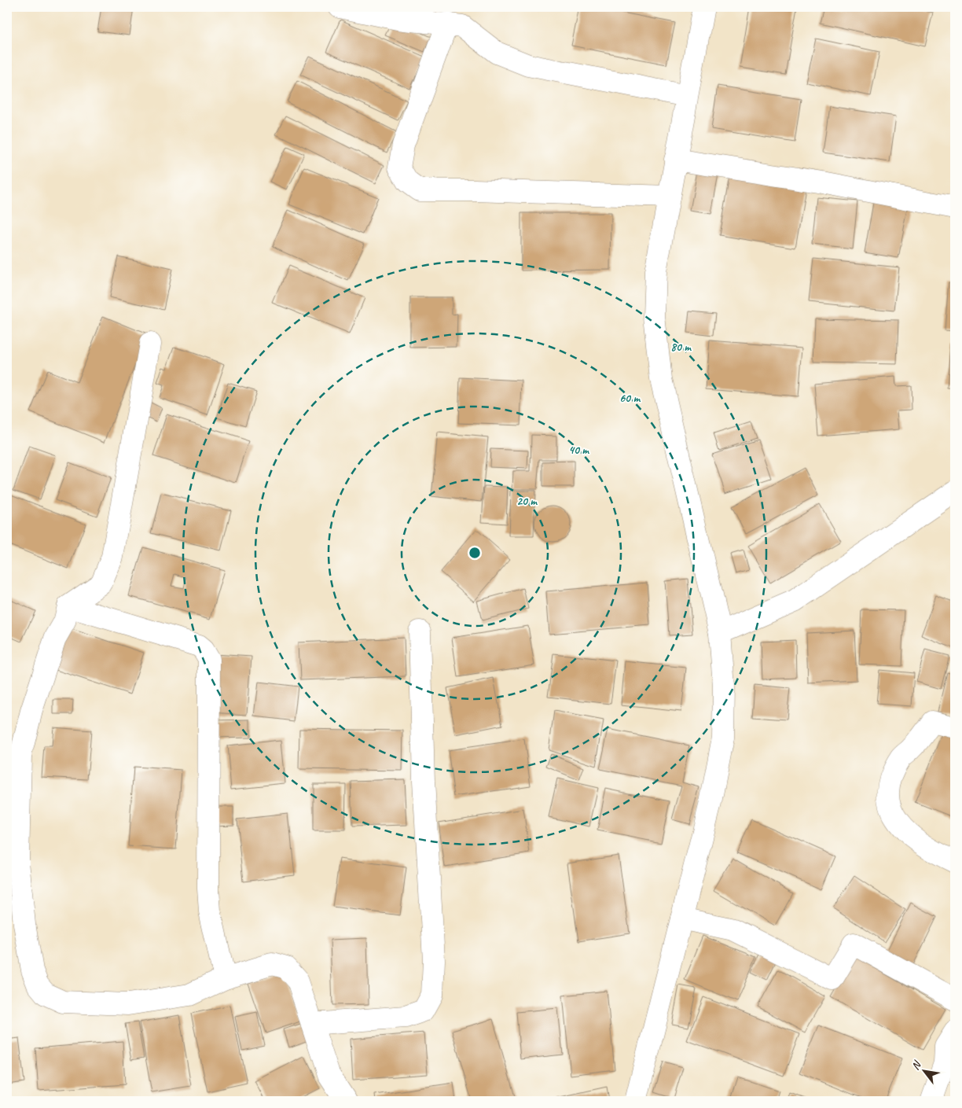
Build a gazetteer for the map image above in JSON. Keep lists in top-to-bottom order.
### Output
{
  "north": "top left",
  "rings": [
    "80 m",
    "60 m",
    "40 m",
    "20 m"
  ]
}
